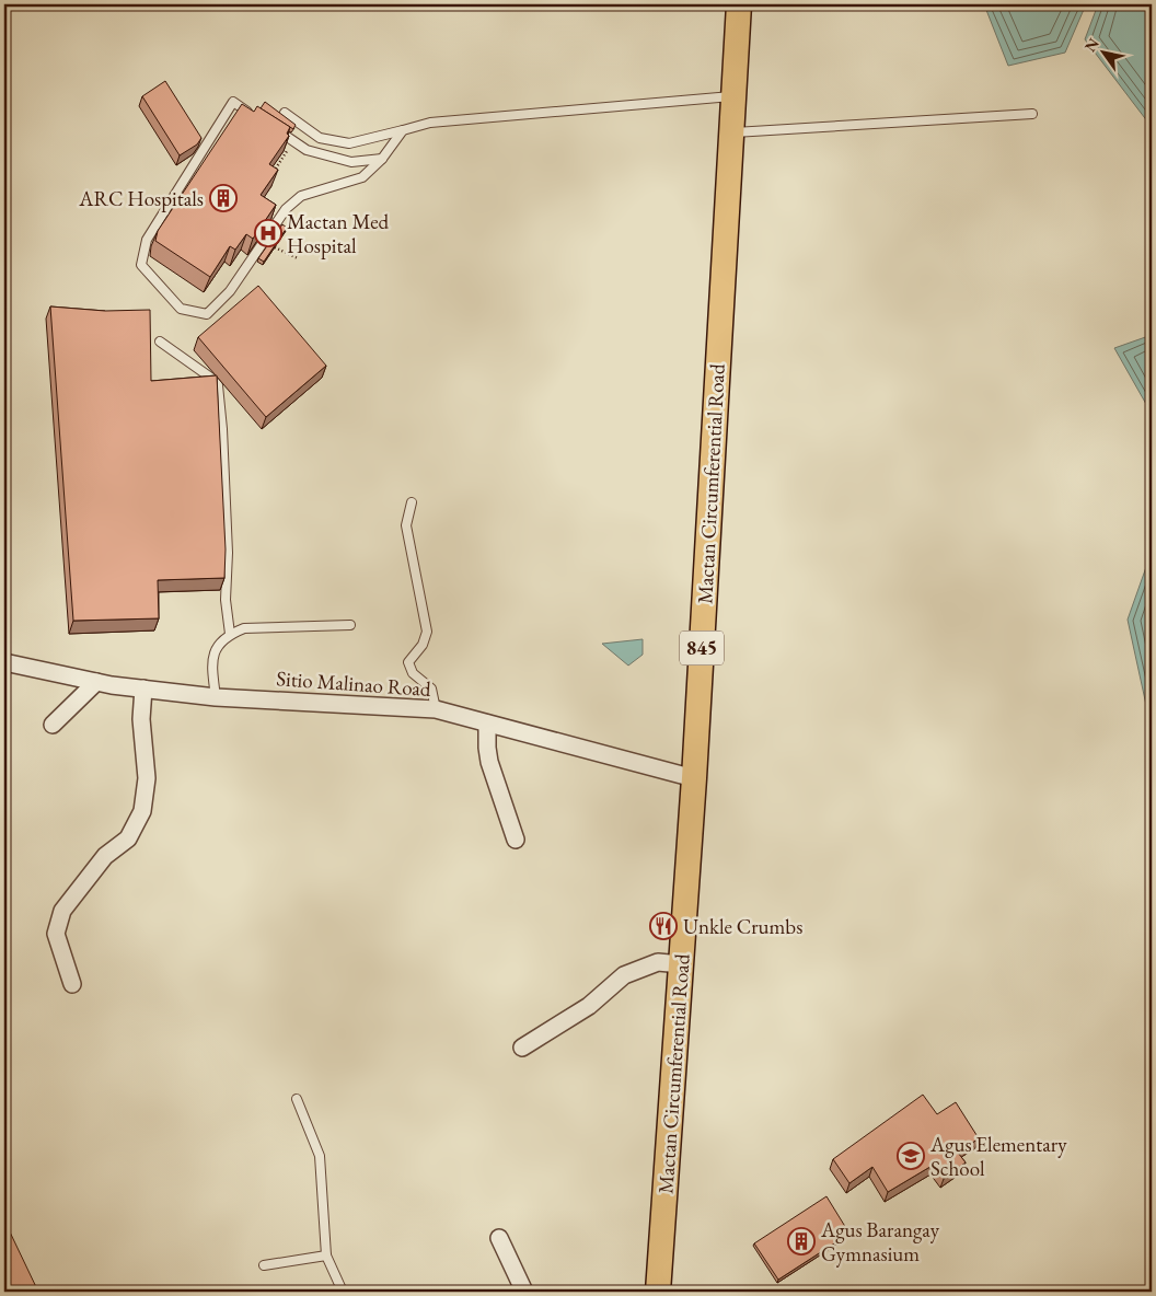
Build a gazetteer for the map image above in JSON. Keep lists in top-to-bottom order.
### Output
{
  "streets": {
    "main road": ["Mactan Circumferential Road", "845"],
    "street": ["Sitio Malinao Road"]
  },
  "crossings": [
    ["Mactan Circumferential Road", "Sitio Malinao Road"]
  ],
  "places": {
    "building": ["ARC Hospitals", "Agus Barangay Gymnasium"],
    "hospital": ["Mactan Med Hospital"],
    "restaurant": ["Unkle Crumbs"],
    "school or university": ["Agus Elementary School"]
  },
  "north": "top left"
}
